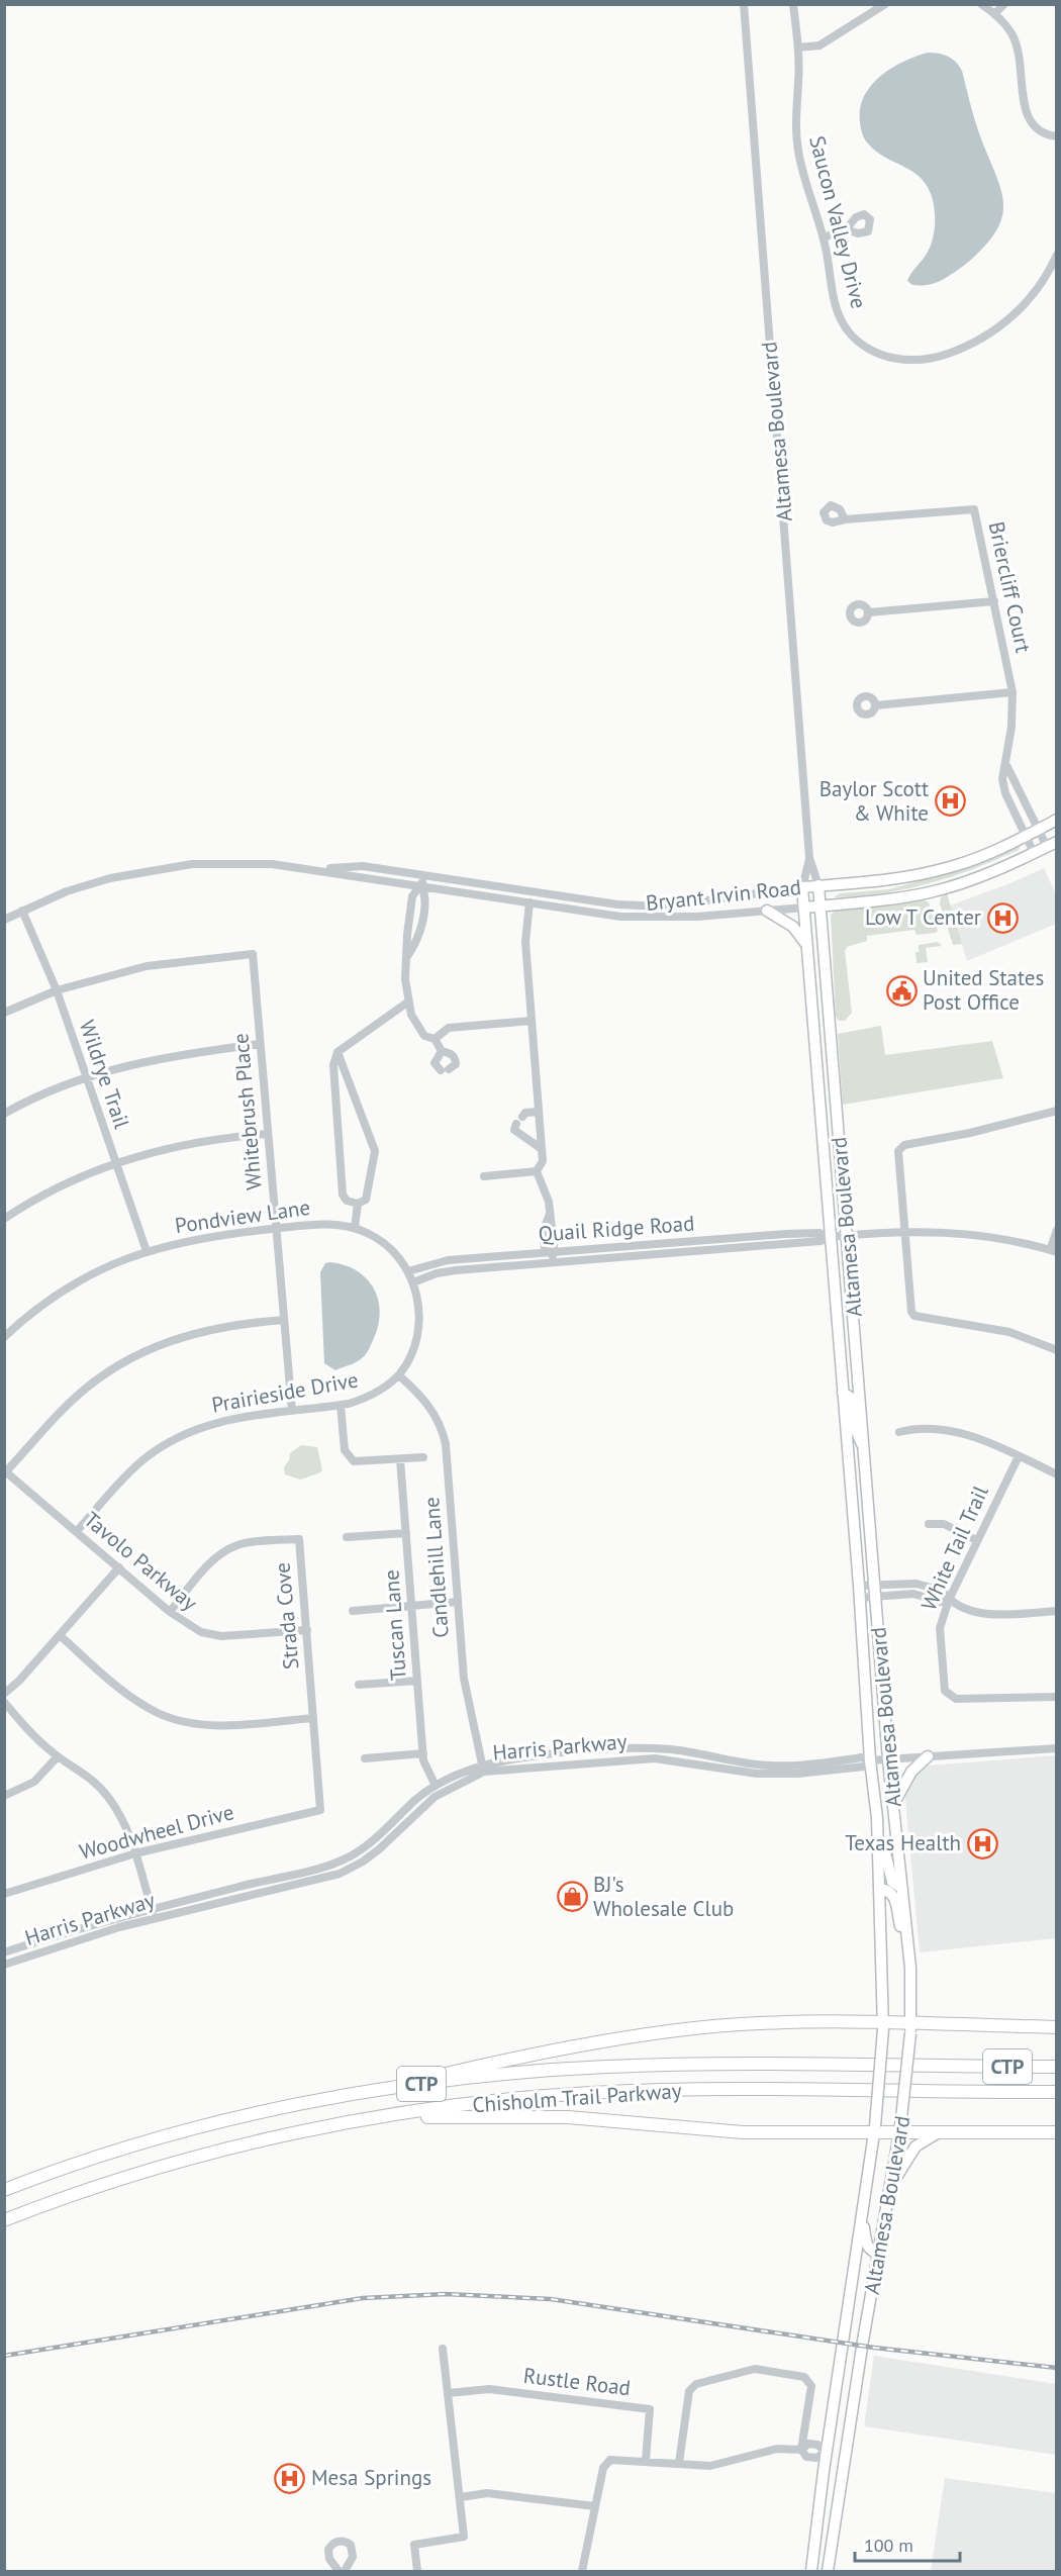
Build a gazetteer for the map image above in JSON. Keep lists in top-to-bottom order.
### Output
{
  "streets": {
    "highway": ["CTP", "Chisholm Trail Parkway"],
    "main road": ["Altamesa Boulevard", "Bryant Irvin Road"],
    "street": [
      "Saucon Valley Drive",
      "Briercliff Court",
      "Wildrye Trail",
      "Whitebrush Place",
      "Pondview Lane",
      "Quail Ridge Road",
      "Prairieside Drive",
      "White Tail Trail",
      "Tavolo Parkway",
      "Candlehill Lane",
      "Strada Cove",
      "Tuscan Lane",
      "Harris Parkway",
      "Woodwheel Drive",
      "Rustle Road"
    ]
  },
  "crossings": [
    ["Altamesa Boulevard", "Bryant Irvin Road"],
    ["Altamesa Boulevard", "Quail Ridge Road"],
    ["Altamesa Boulevard", "Harris Parkway"],
    ["Briercliff Court", "Bryant Irvin Road"],
    ["Bryant Irvin Road", "Wildrye Trail"],
    ["Wildrye Trail", "Whitebrush Place"],
    ["Wildrye Trail", "Pondview Lane"],
    ["Whitebrush Place", "Pondview Lane"],
    ["Whitebrush Place", "Prairieside Drive"],
    ["Pondview Lane", "Quail Ridge Road"],
    ["Pondview Lane", "Prairieside Drive"],
    ["Quail Ridge Road", "Prairieside Drive"],
    ["Prairieside Drive", "Tavolo Parkway"],
    ["Prairieside Drive", "Candlehill Lane"],
    ["Tavolo Parkway", "Strada Cove"],
    ["Candlehill Lane", "Harris Parkway"],
    ["Strada Cove", "Woodwheel Drive"],
    ["Tuscan Lane", "Harris Parkway"]
  ],
  "places": {
    "hospital": [
      "Baylor Scott & White",
      "Low T Center",
      "Texas Health",
      "Mesa Springs"
    ],
    "public building": ["United States Post Office"],
    "shop": ["BJ's Wholesale Club"]
  },
  "scale_bar": "100 m"
}
